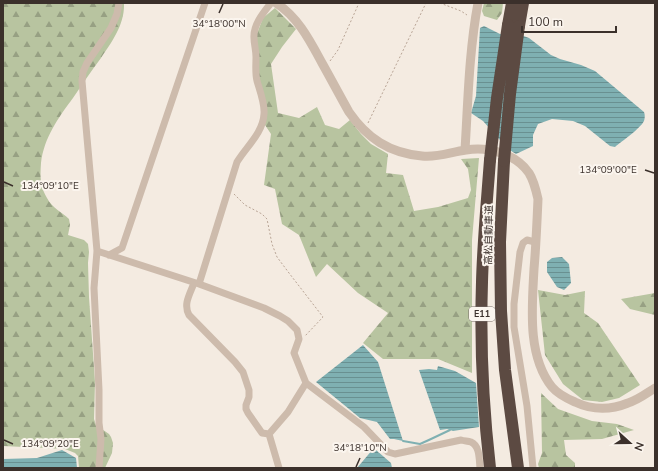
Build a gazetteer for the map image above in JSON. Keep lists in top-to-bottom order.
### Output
{
  "streets": {
    "highway": ["高松自動車道", "E11"]
  },
  "scale_bar": "100 m",
  "north": "right",
  "coordinates": [
    "34°18'00\"N",
    "134°09'00\"E",
    "134°09'10\"E",
    "134°09'20\"E",
    "34°18'10\"N"
  ]
}
